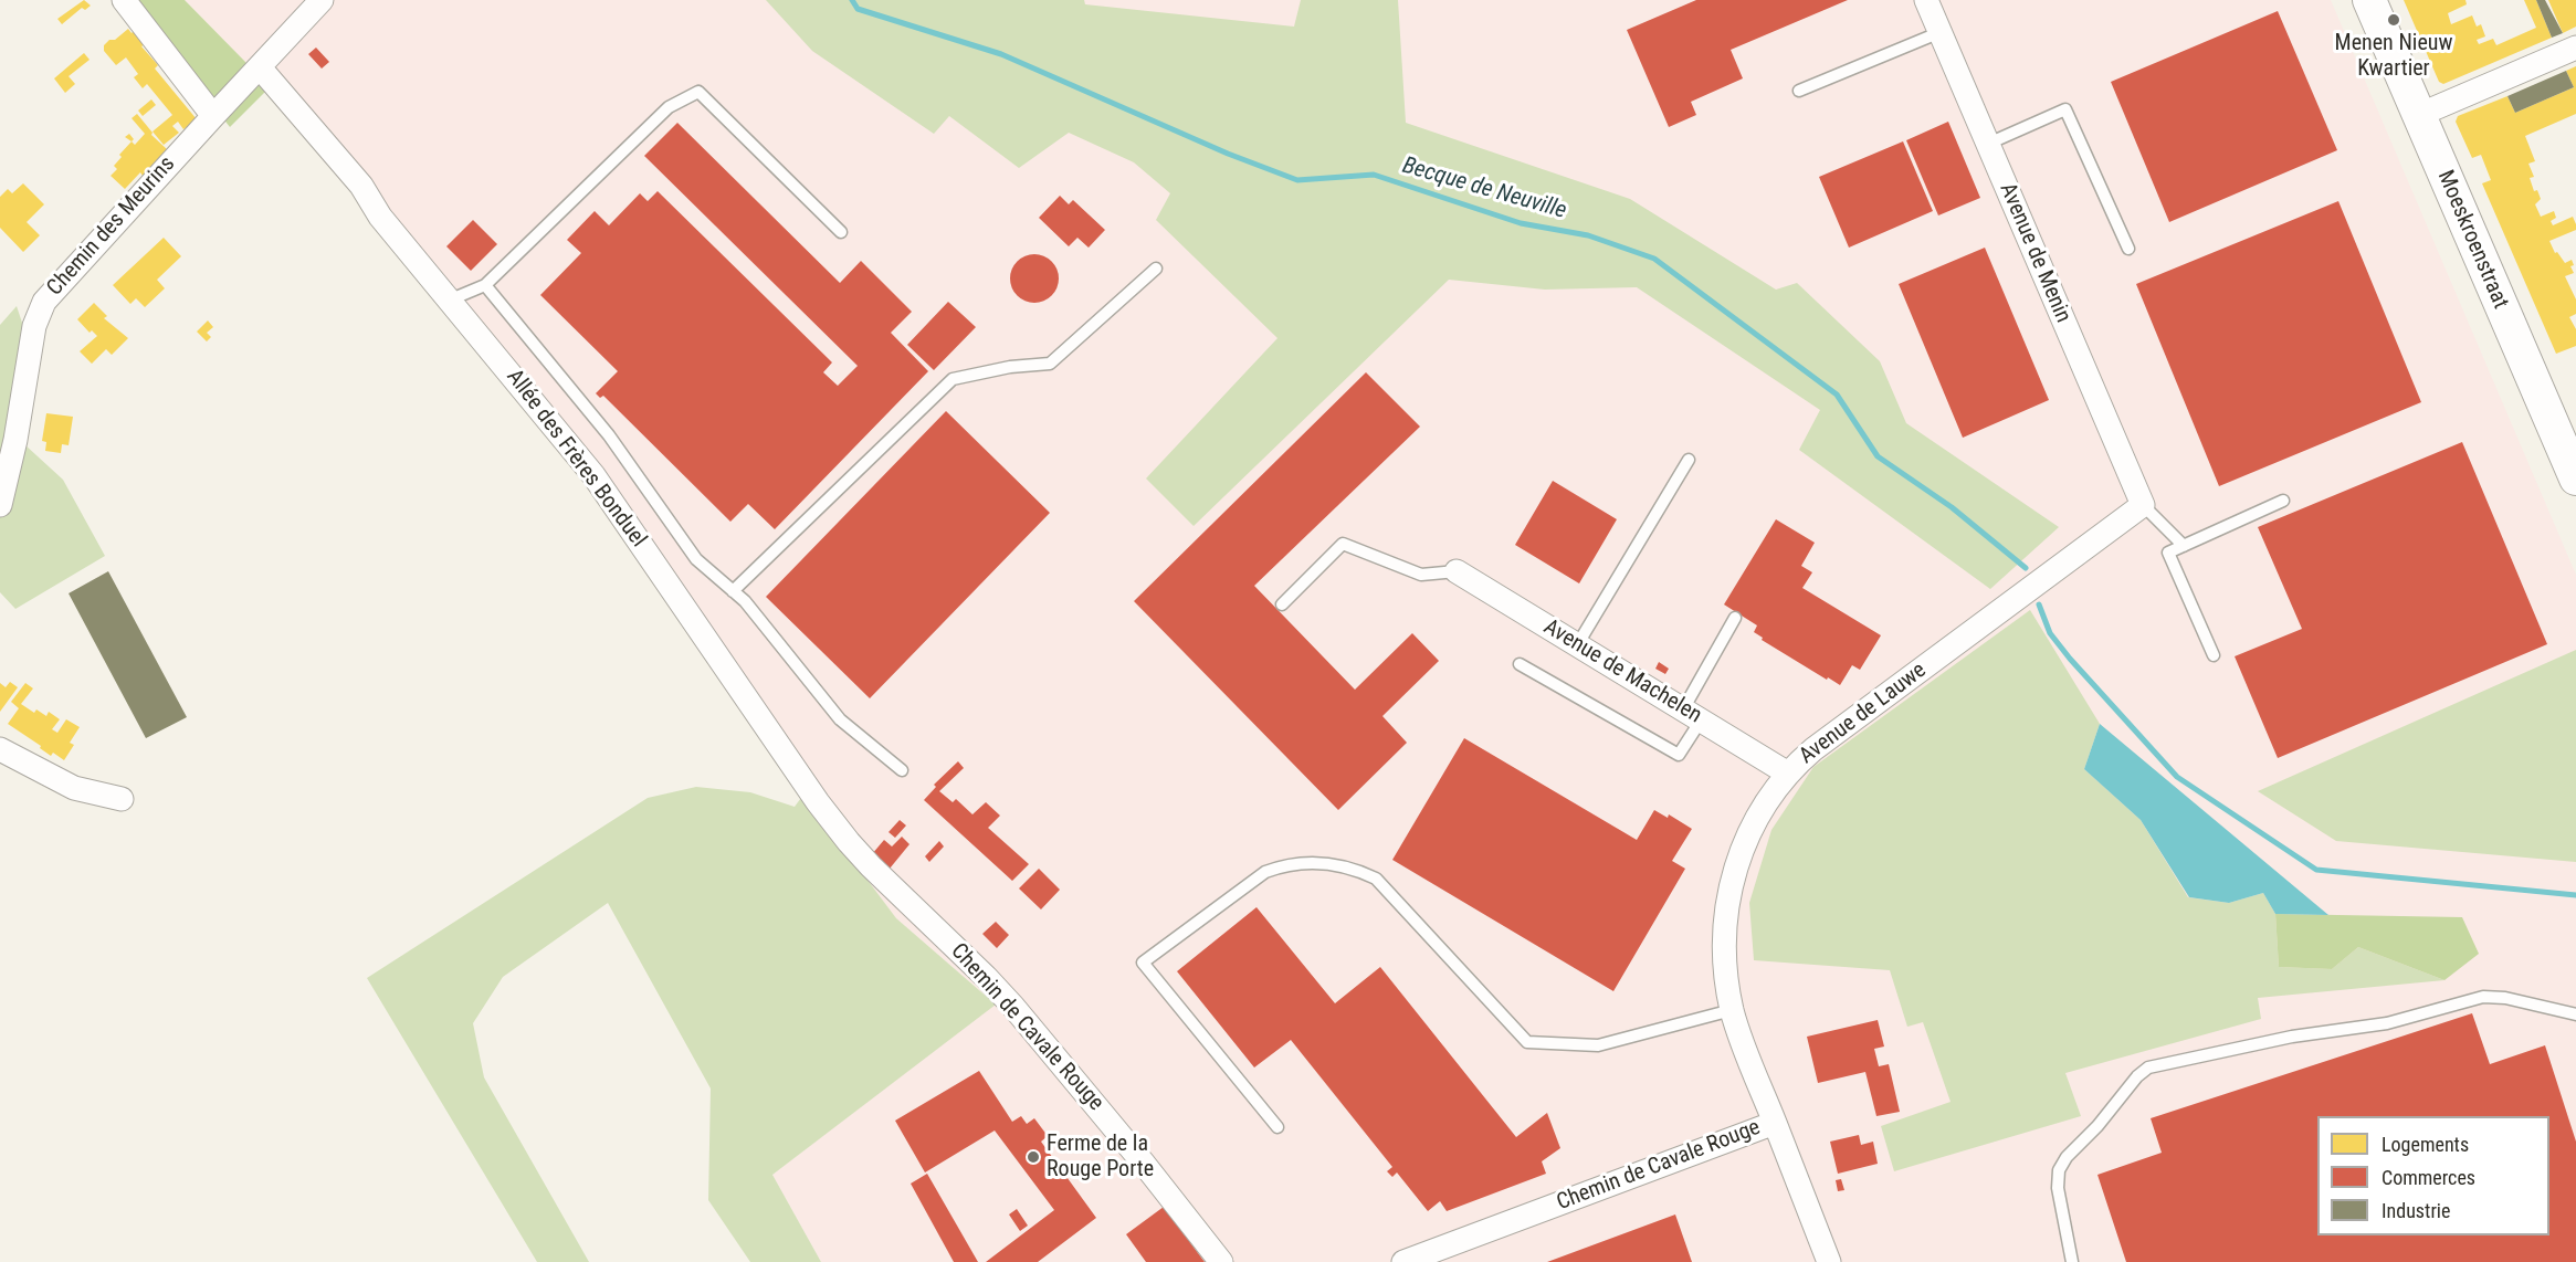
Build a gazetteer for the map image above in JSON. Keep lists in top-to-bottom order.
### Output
{
  "streets": {
    "main road": ["Moeskroenstraat"],
    "street": [
      "Chemin des Meurins",
      "Avenue de Menin",
      "Allée des Frères Bonduel",
      "Avenue de Machelen",
      "Avenue de Lauwe",
      "Chemin de Cavale Rouge"
    ]
  },
  "crossings": [
    ["Chemin des Meurins", "Allée des Frères Bonduel"],
    ["Avenue de Menin", "Avenue de Lauwe"],
    ["Allée des Frères Bonduel", "Chemin de Cavale Rouge"],
    ["Avenue de Machelen", "Avenue de Lauwe"],
    ["Avenue de Lauwe", "Chemin de Cavale Rouge"]
  ],
  "water": ["Becque de Neuville"],
  "places": ["Menen Nieuw Kwartier", "Ferme de la Rouge Porte"],
  "legend": ["Logements", "Commerces", "Industrie"]
}
